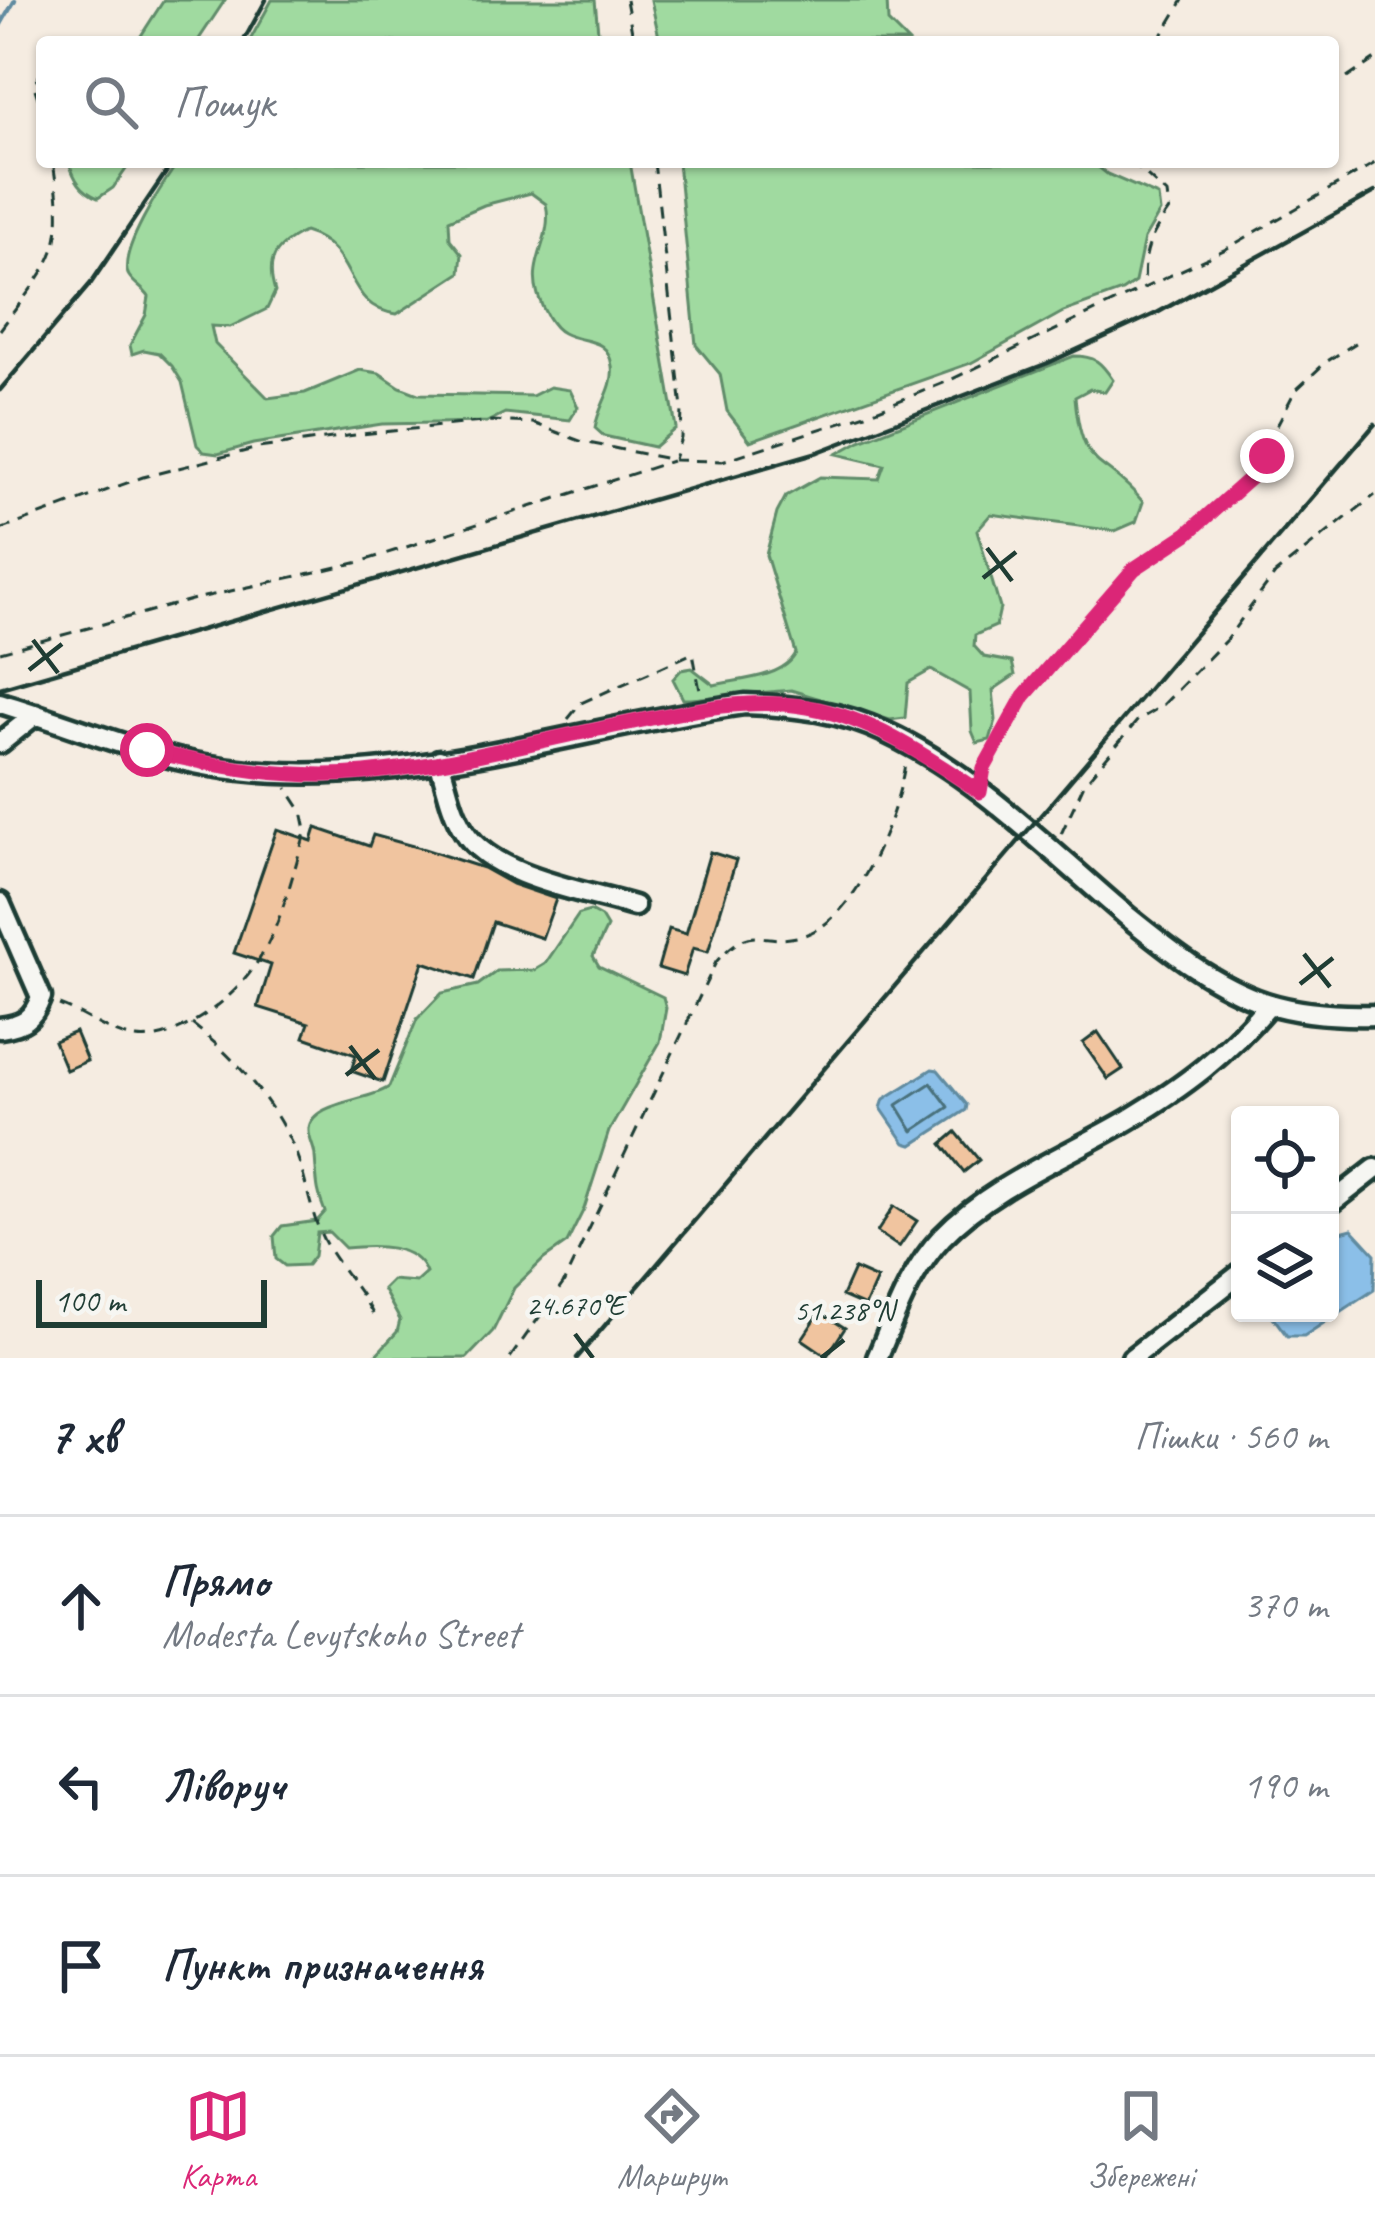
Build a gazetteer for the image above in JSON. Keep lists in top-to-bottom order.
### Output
{
  "scale_bar": "100 m",
  "page": {
    "search": "Пошук",
    "scale": "100 m",
    "heading": ["7 хв", "Пішки · 560 m"],
    "list": [
      ["Прямо", "Modesta Levytskoho Street", "370 m"],
      ["Ліворуч", "190 m"],
      "Пункт призначення"
    ],
    "nav": ["Карта", "Маршрут", "Збережені"]
  },
  "coordinates": ["24.670°E", "51.238°N"]
}
